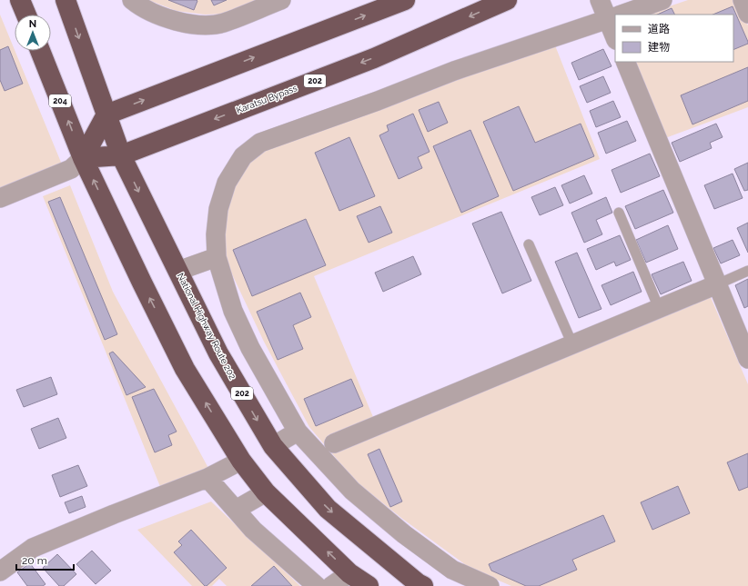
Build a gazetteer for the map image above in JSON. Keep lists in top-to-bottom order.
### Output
{
  "streets": {
    "highway": [
      "202",
      "Karatsu Bypass",
      "204",
      "National Highway Route 202"
    ]
  },
  "crossings": [
    ["202", "Karatsu Bypass"],
    ["202", "National Highway Route 202"],
    ["Karatsu Bypass", "204"],
    ["Karatsu Bypass", "National Highway Route 202"]
  ],
  "legend": ["道路", "建物"],
  "scale_bar": "20 m",
  "north": "top"
}
